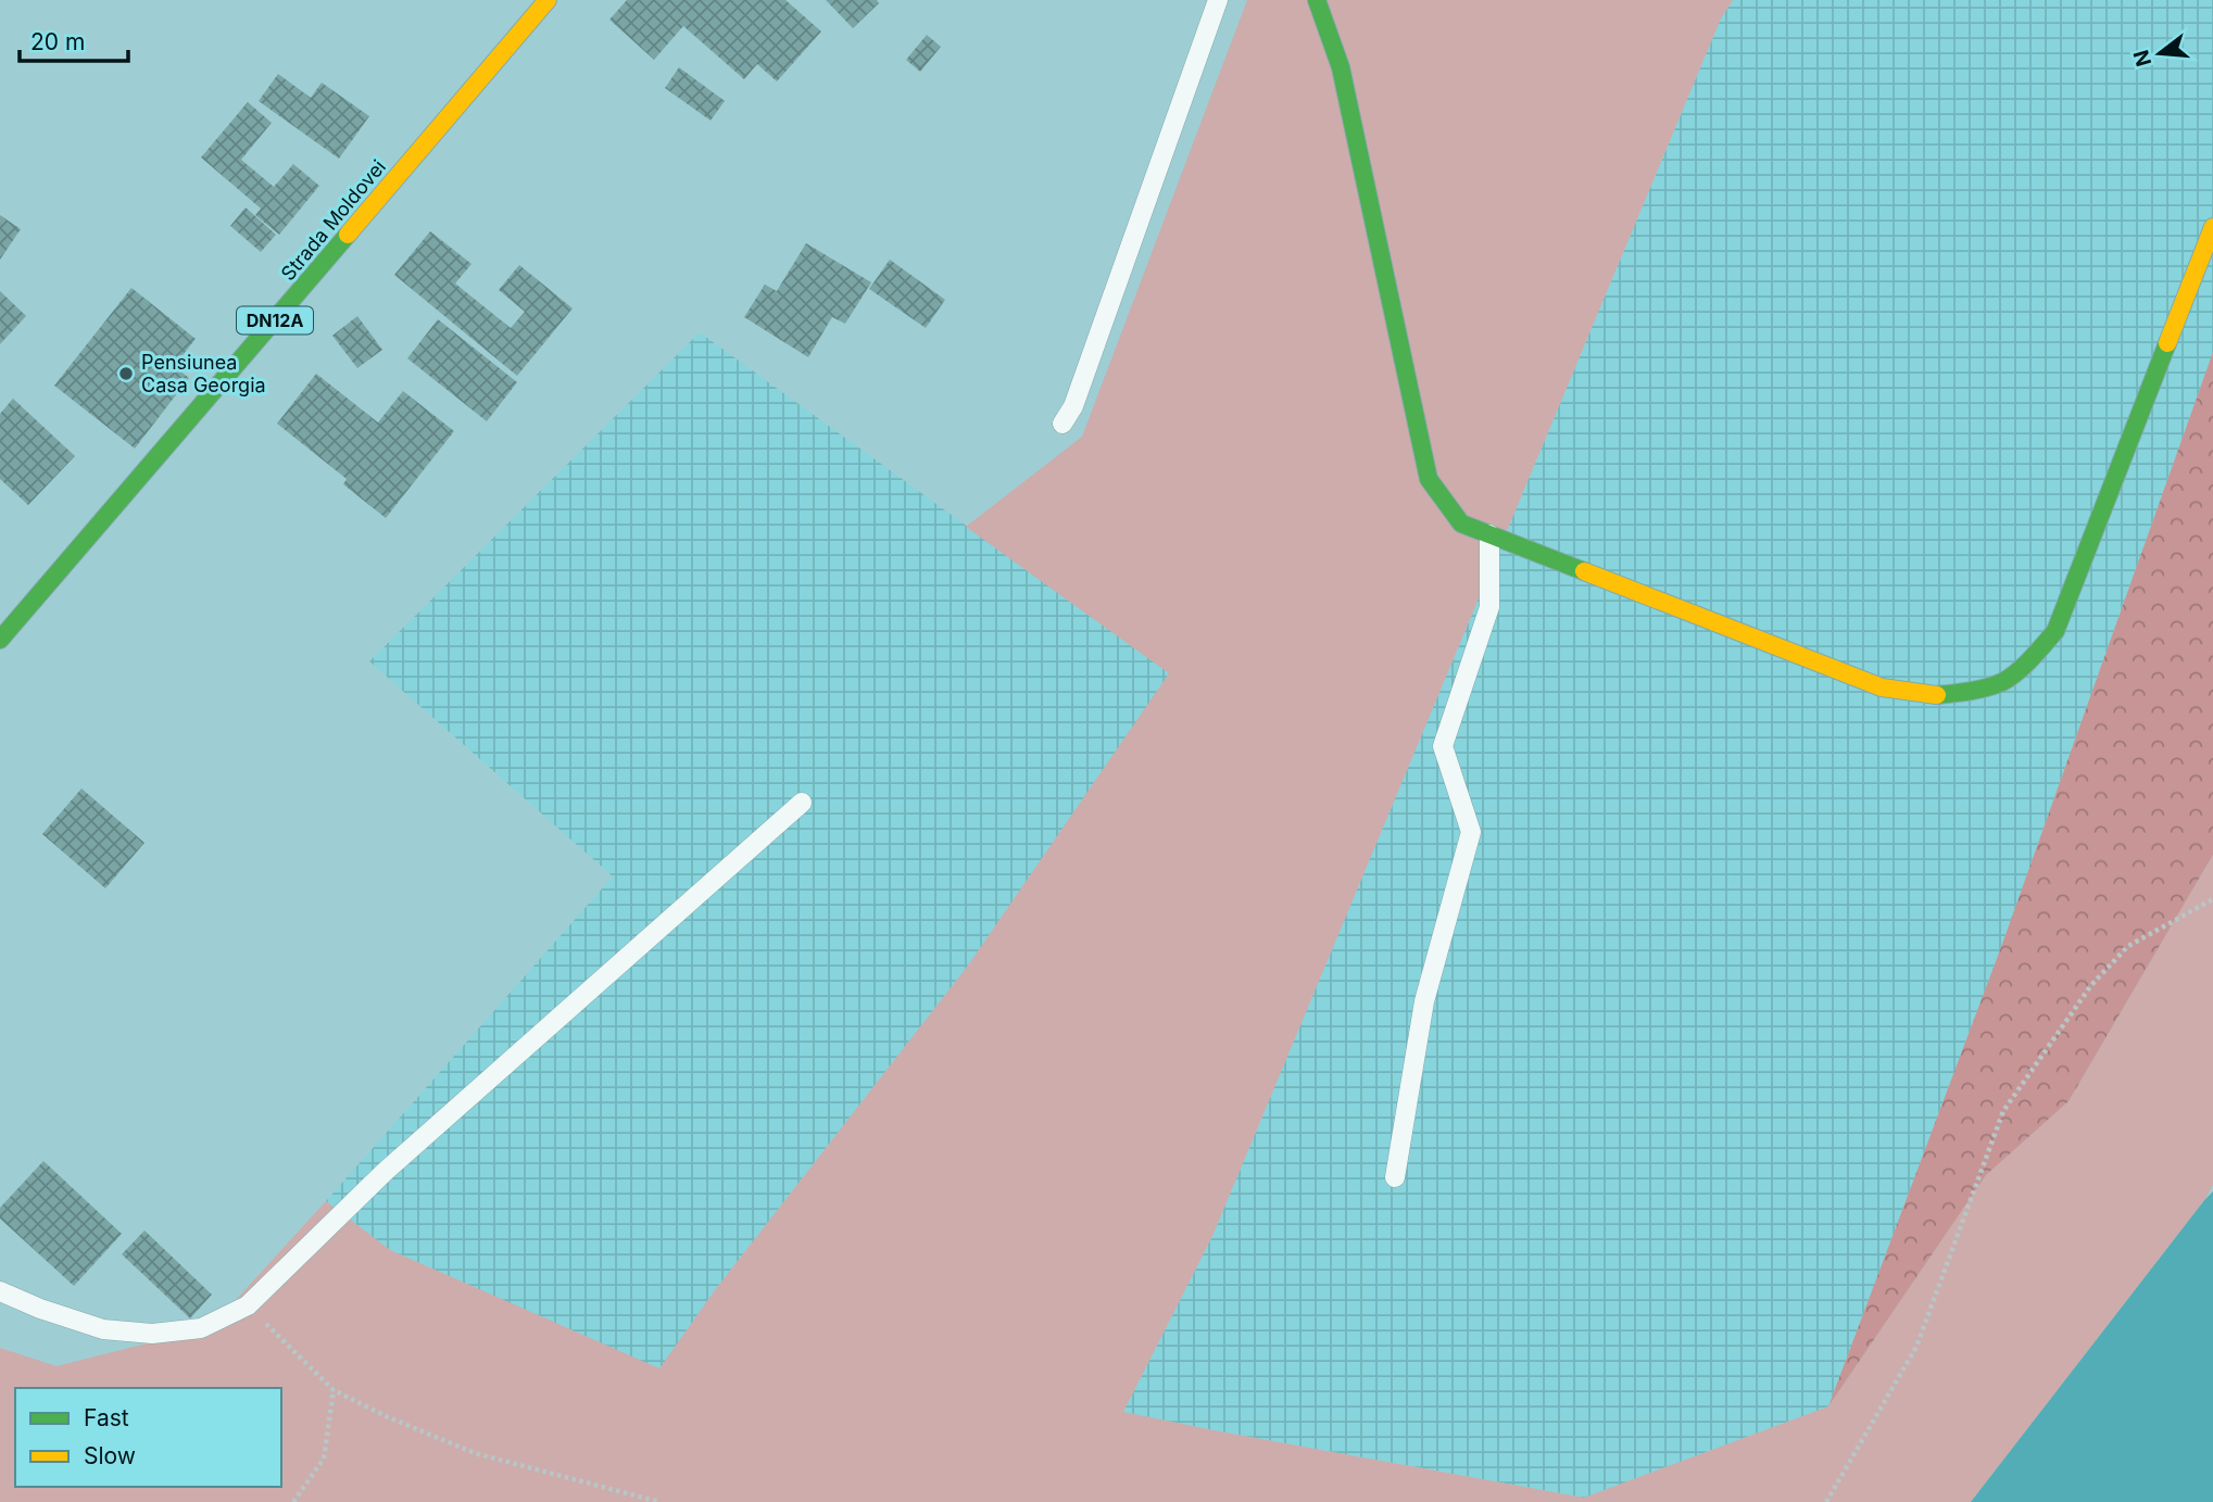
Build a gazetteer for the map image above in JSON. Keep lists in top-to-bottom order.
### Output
{
  "streets": {
    "street": ["Strada Moldovei", "DN12A"]
  },
  "places": ["Pensiunea Casa Georgia"],
  "legend": ["Fast", "Slow"],
  "scale_bar": "20 m",
  "north": "left"
}
